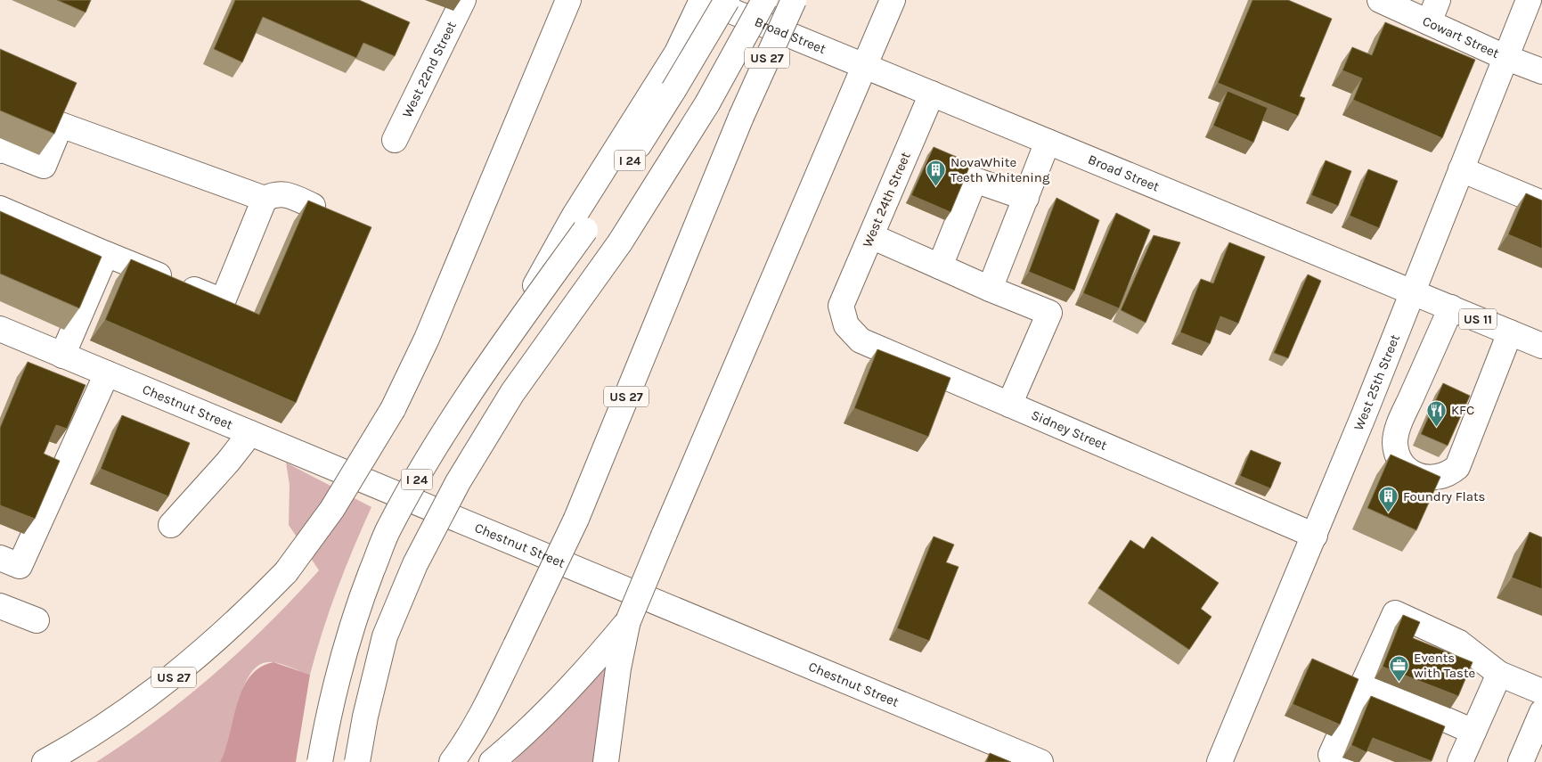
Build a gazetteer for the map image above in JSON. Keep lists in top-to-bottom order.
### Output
{
  "streets": {
    "main road": [
      "Broad Street",
      "Cowart Street",
      "US 27",
      "West 22nd Street",
      "I 24",
      "West 24th Street",
      "US 11",
      "West 25th Street",
      "Chestnut Street",
      "Sidney Street"
    ]
  },
  "crossings": [
    ["Broad Street", "West 24th Street"],
    ["Broad Street", "West 25th Street"],
    ["Cowart Street", "West 25th Street"],
    ["West 24th Street", "Sidney Street"],
    ["West 25th Street", "Sidney Street"]
  ],
  "places": {
    "building": ["NovaWhite Teeth Whitening", "Foundry Flats"],
    "restaurant": ["KFC"],
    "office": ["Events with Taste"]
  }
}
